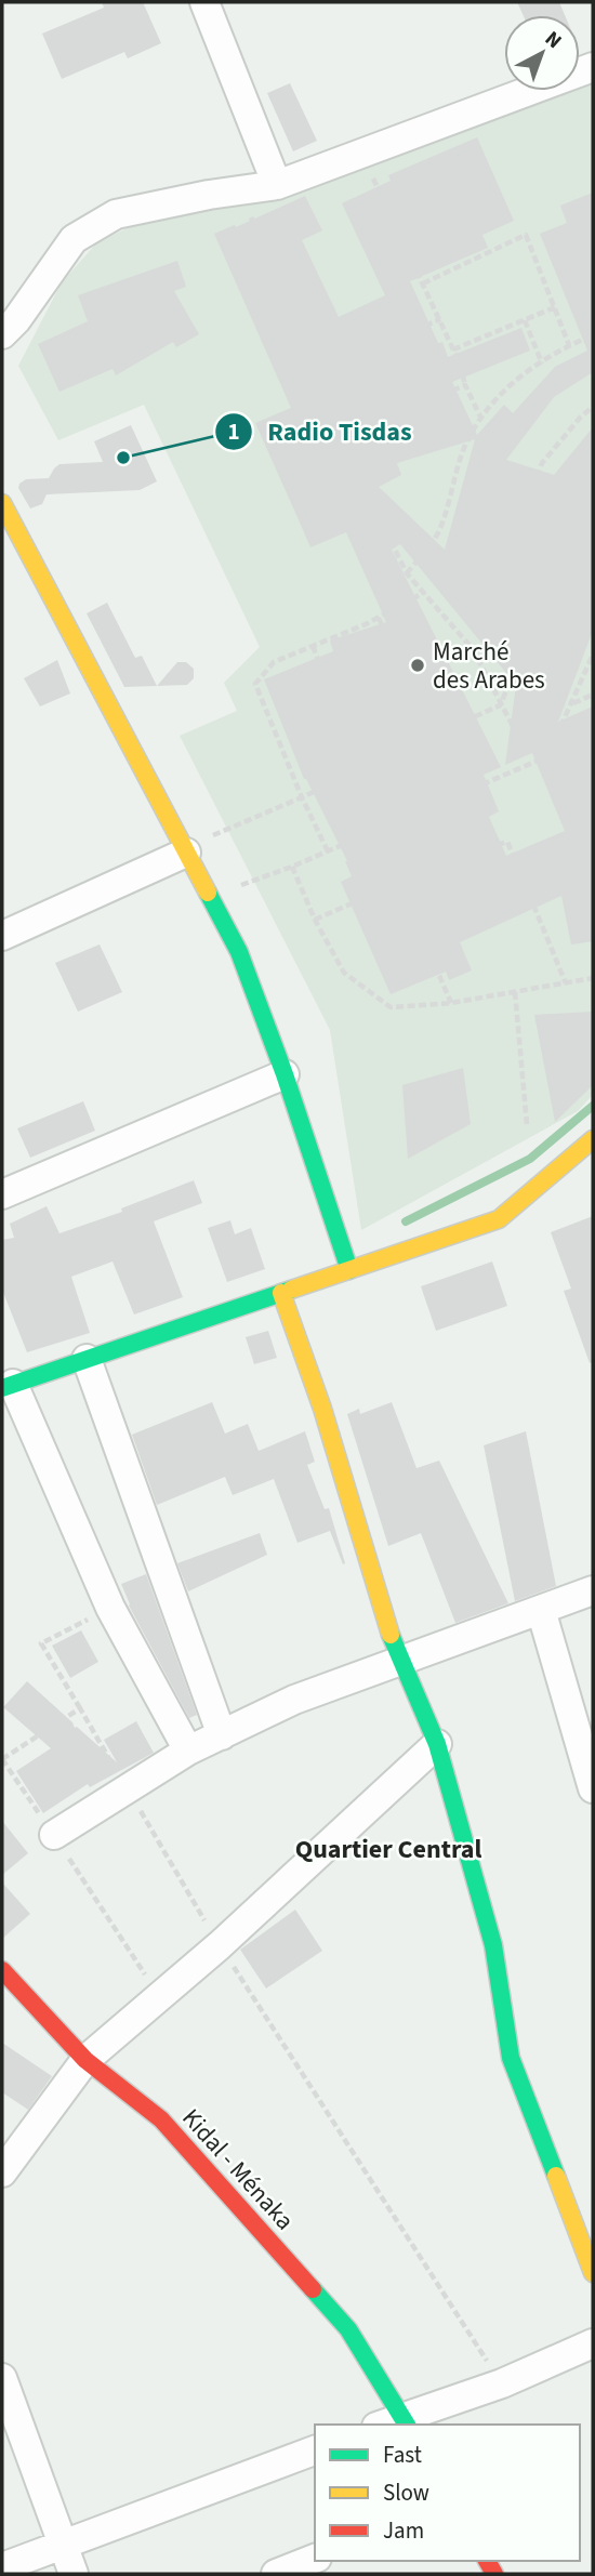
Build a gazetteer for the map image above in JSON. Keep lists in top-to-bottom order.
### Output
{
  "streets": {
    "street": ["Kidal - Ménaka"]
  },
  "districts": ["Quartier Central"],
  "places": ["Radio Tisdas", "Marché des Arabes"],
  "legend": ["Fast", "Slow", "Jam"],
  "north": "top right"
}
